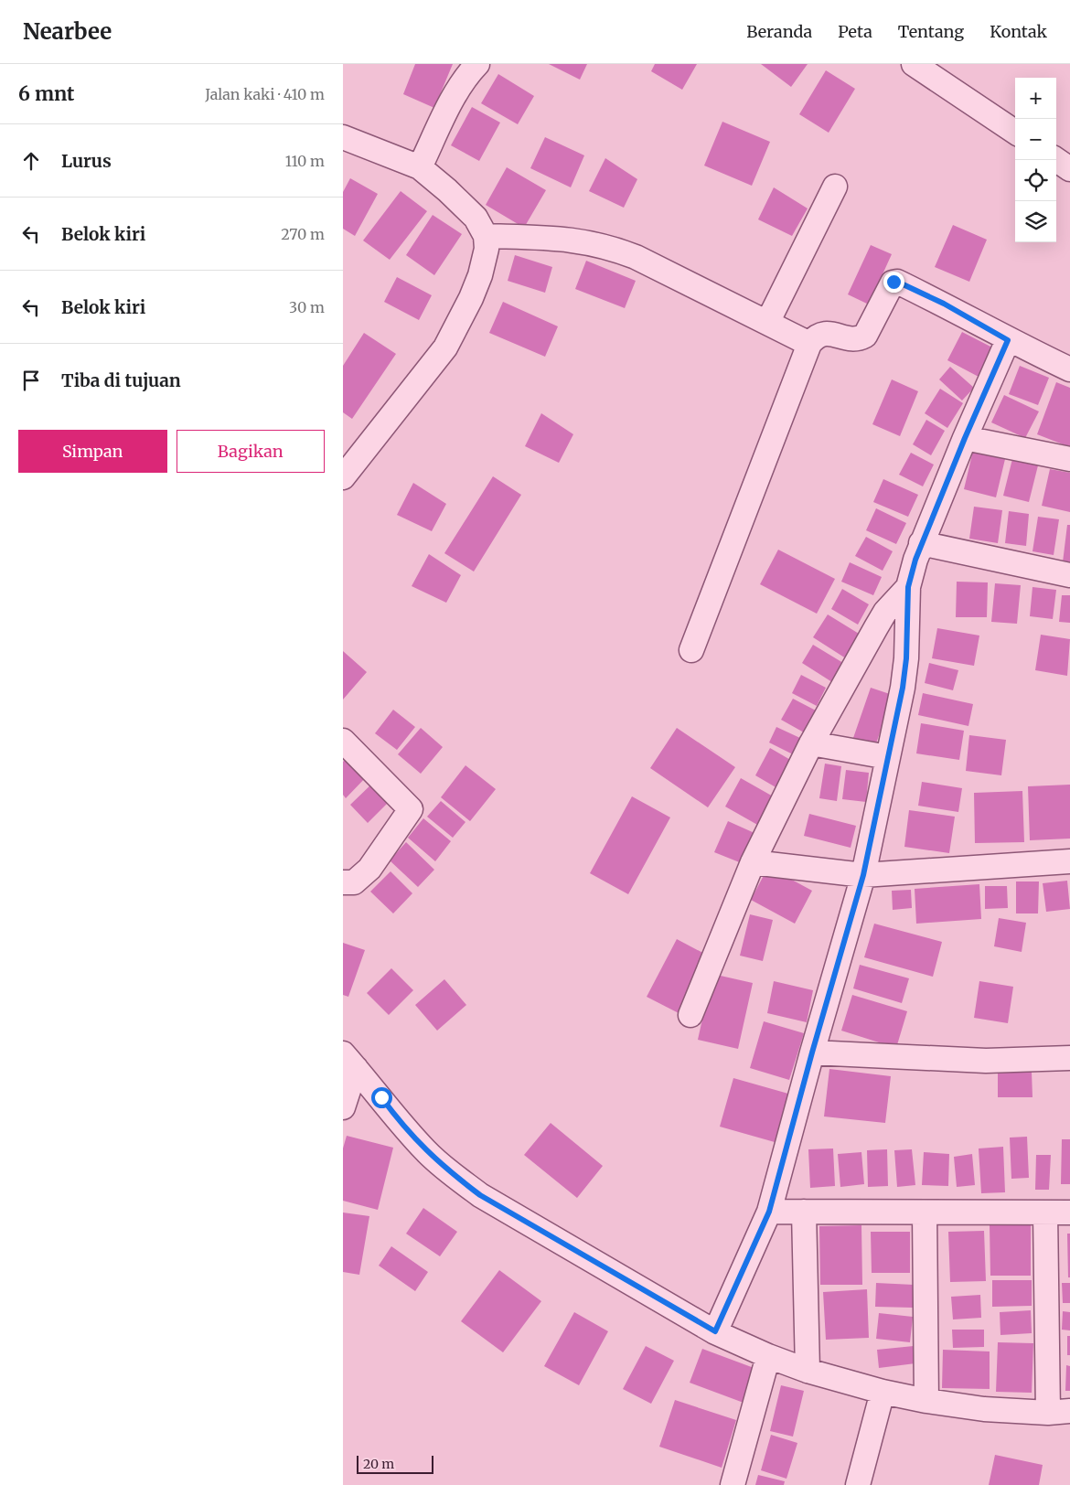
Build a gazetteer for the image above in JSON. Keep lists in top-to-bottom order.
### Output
{
  "scale_bar": "20 m",
  "page": {
    "header": "Nearbee",
    "nav": [
      "Beranda",
      "Peta",
      "Tentang",
      "Kontak"
    ],
    "heading": ["6 mnt", "Jalan kaki · 410 m"],
    "map_buttons": ["+", "−"],
    "list": [
      ["Lurus", "110 m"],
      ["Belok kiri", "270 m"],
      ["Belok kiri", "30 m"],
      "Tiba di tujuan"
    ],
    "buttons": ["Simpan", "Bagikan"],
    "scale": "20 m"
  }
}
